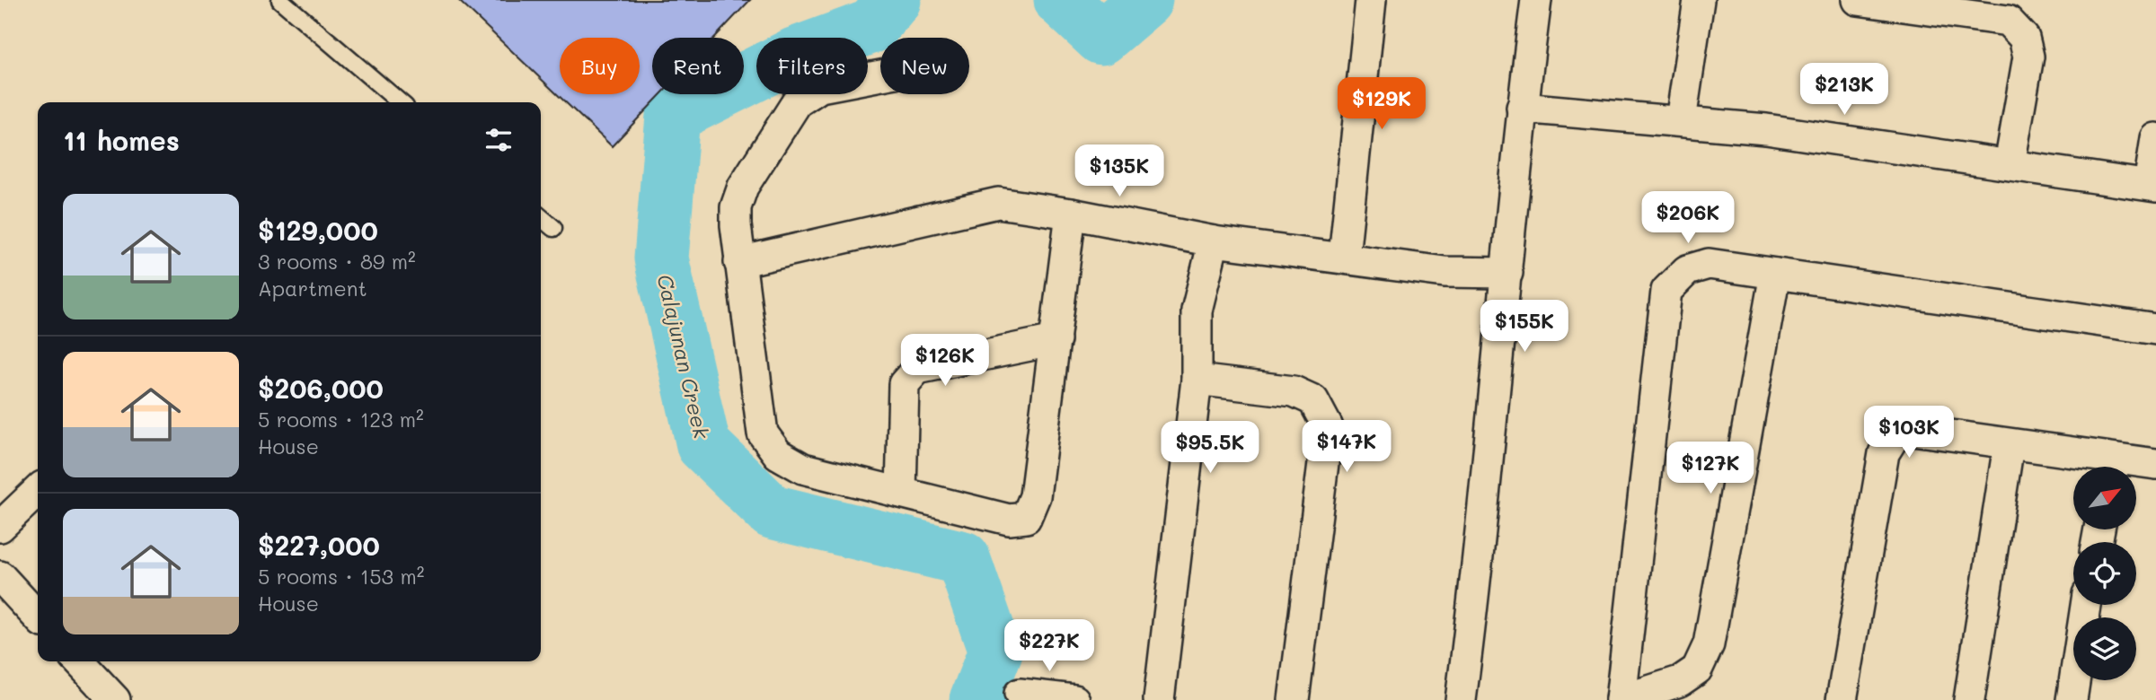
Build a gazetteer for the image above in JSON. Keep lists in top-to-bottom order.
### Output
{
  "water": ["Calajunan Creek"],
  "north": "top right",
  "page": {
    "chip": [
      "Buy",
      "Rent",
      "Filters",
      "New"
    ],
    "price": [
      "$213K",
      "$129K",
      "$135K",
      "$206K",
      "$155K",
      "$126K",
      "$103K",
      "$147K",
      "$95.5K",
      "$127K",
      "$227K"
    ],
    "heading": "11 homes",
    "list": [
      {
        "name": "$129,000",
        "note": "3 rooms · 89 m² · Apartment"
      },
      {
        "name": "$206,000",
        "note": "5 rooms · 123 m² · House"
      },
      {
        "name": "$227,000",
        "note": "5 rooms · 153 m² · House"
      }
    ]
  }
}
